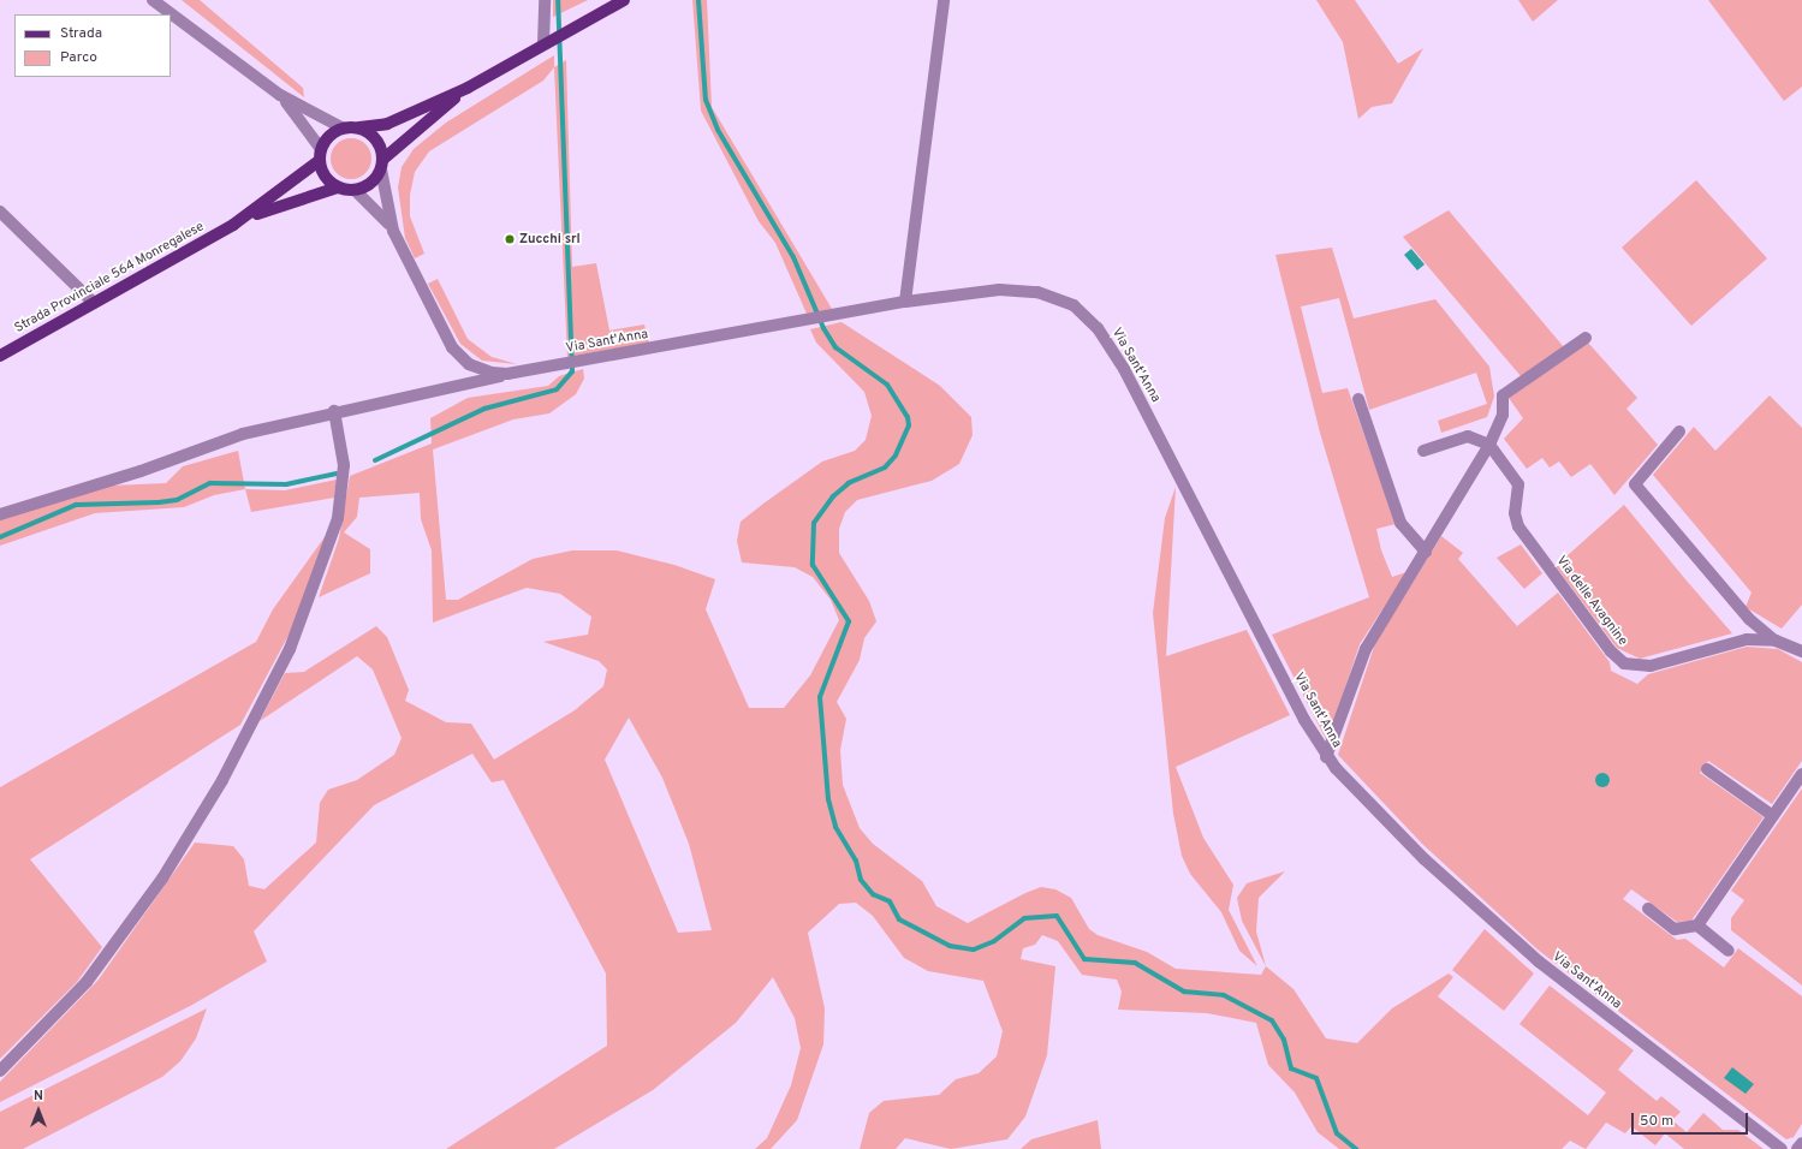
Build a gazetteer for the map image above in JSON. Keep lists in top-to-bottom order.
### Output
{
  "streets": {
    "main road": ["Strada Provinciale 564 Monregalese"],
    "street": ["Via Sant'Anna", "Via delle Avagnine"]
  },
  "crossings": [
    ["Strada Provinciale 564 Monregalese", "Via Sant'Anna"]
  ],
  "places": ["Zucchi srl"],
  "legend": ["Strada", "Parco"],
  "scale_bar": "50 m",
  "north": "top"
}
